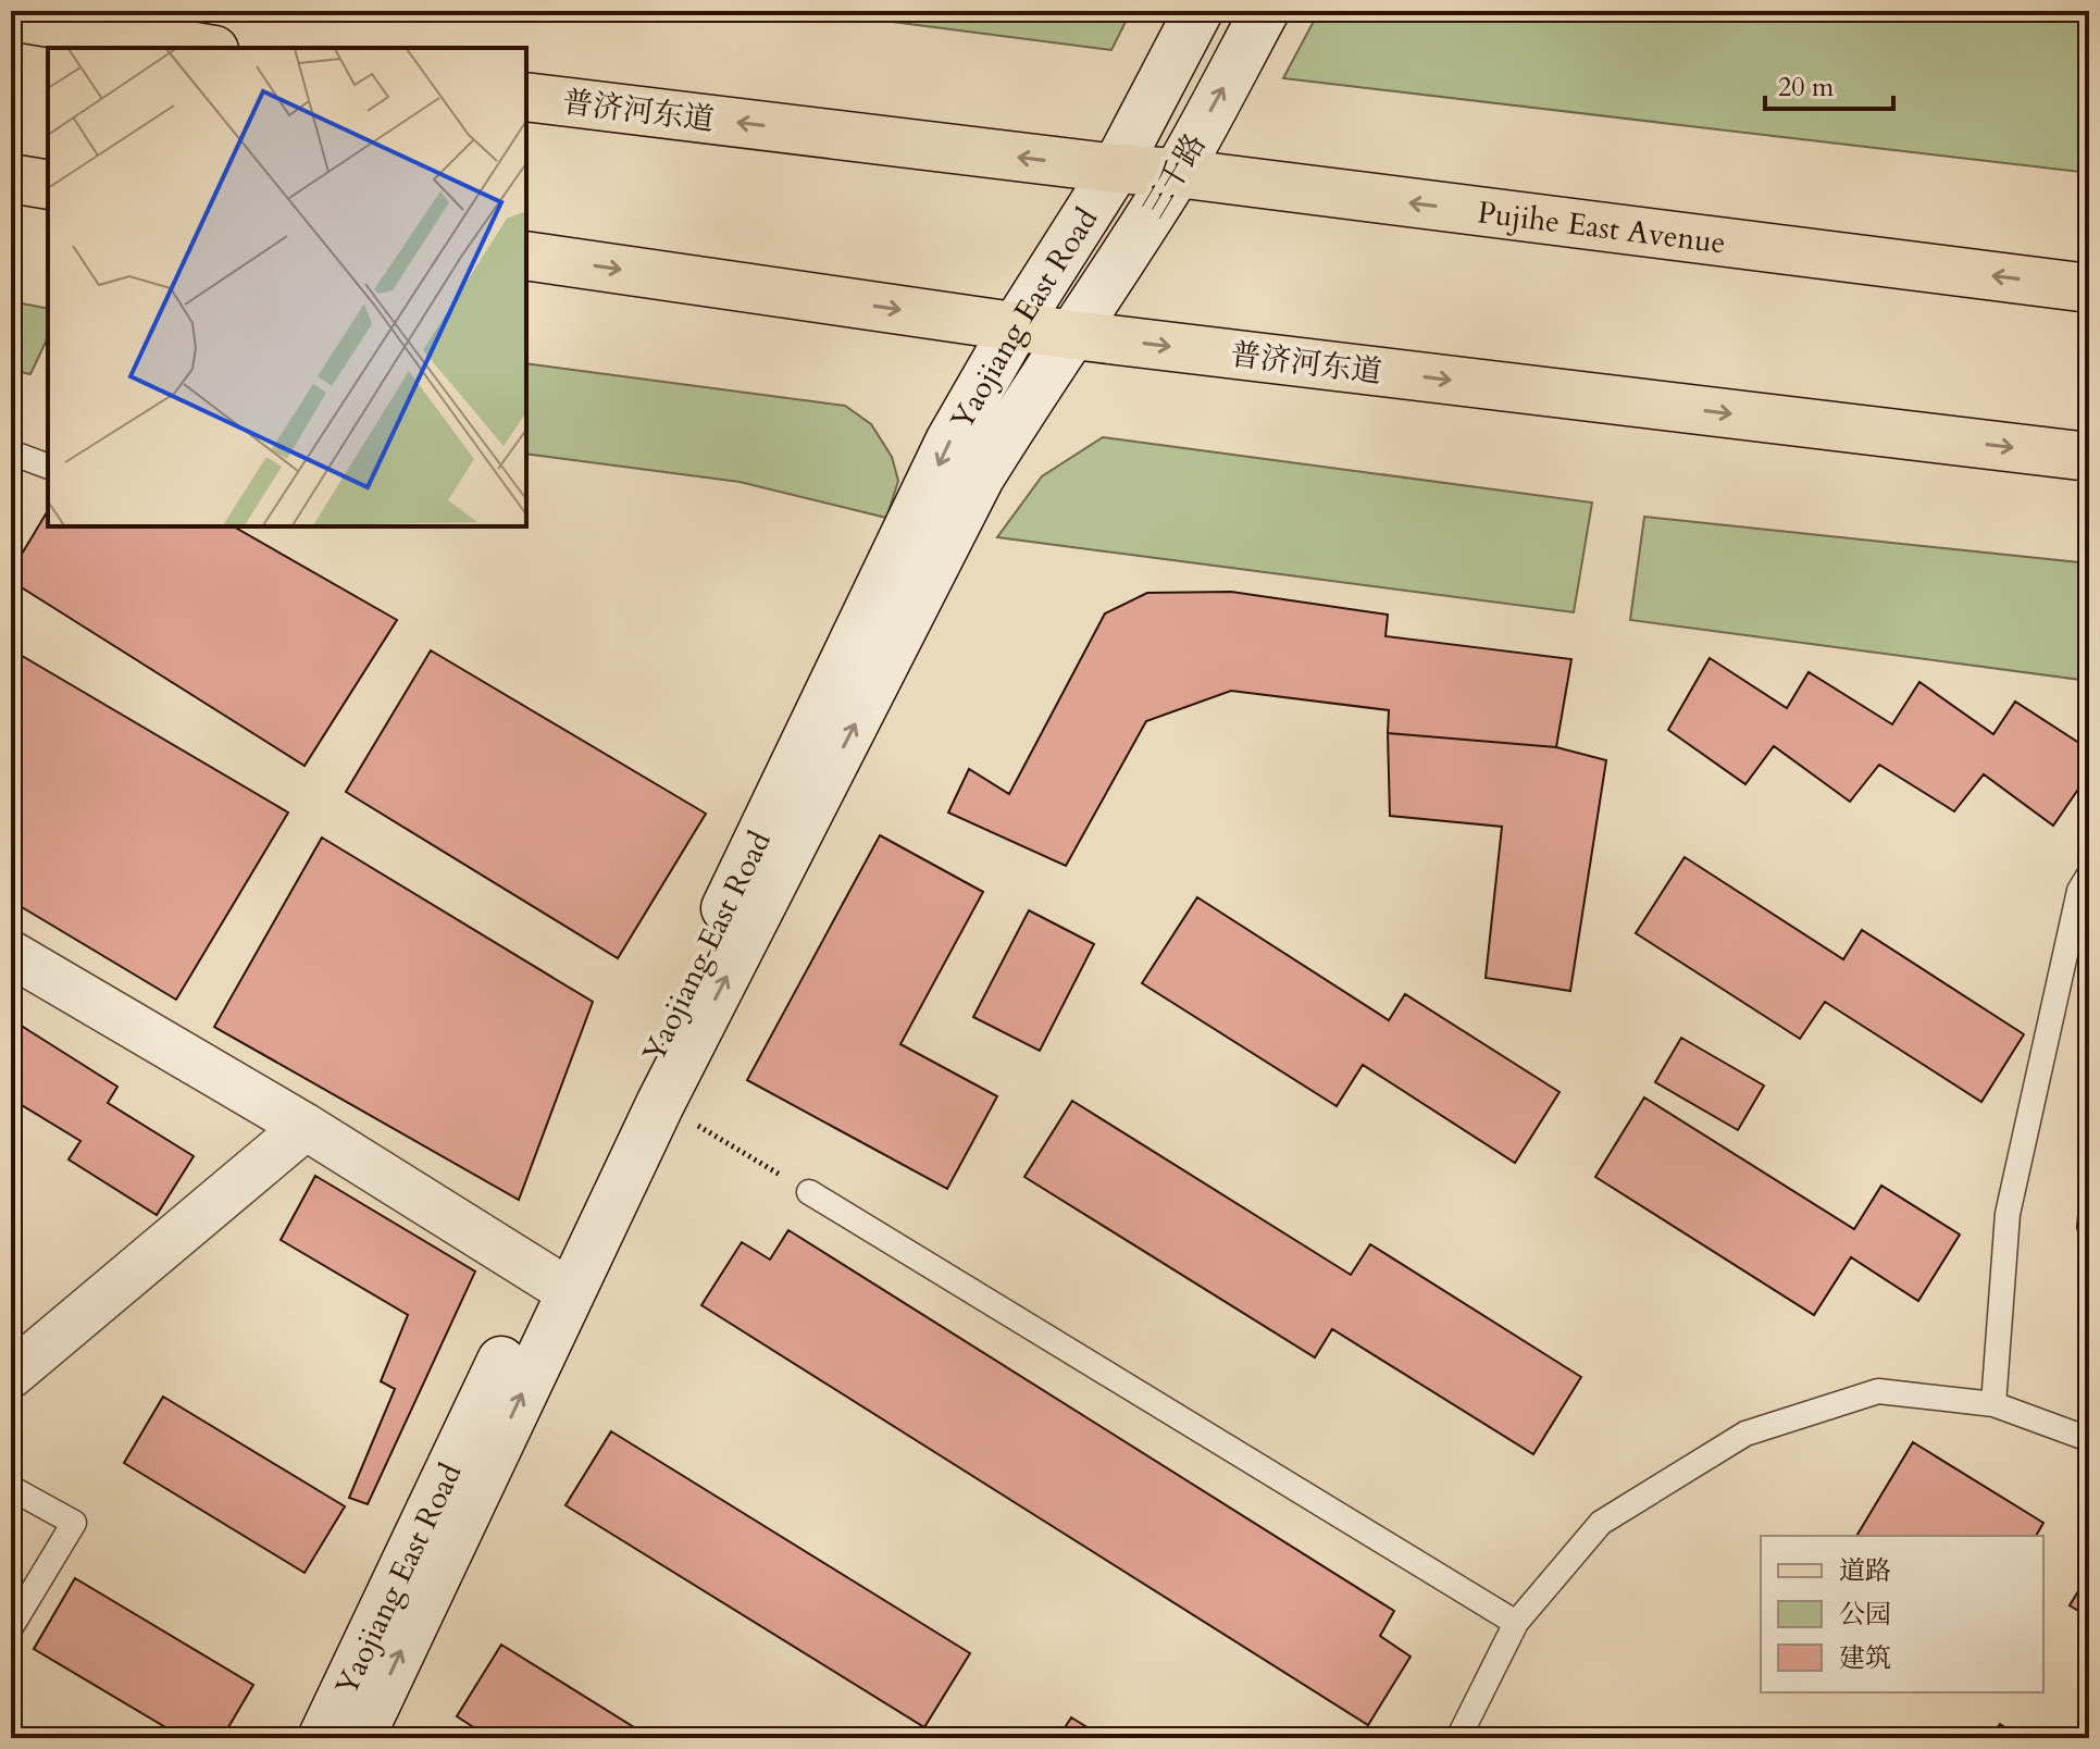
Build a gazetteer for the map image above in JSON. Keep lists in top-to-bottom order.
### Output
{
  "streets": {
    "main road": ["普济河东道", "Pujihe East Avenue"],
    "street": ["三千路", "Yaojiang East Road"]
  },
  "crossings": [
    ["普济河东道", "三千路"],
    ["普济河东道", "Pujihe East Avenue"],
    ["普济河东道", "Yaojiang East Road"],
    ["三千路", "Pujihe East Avenue"],
    ["三千路", "Yaojiang East Road"],
    ["Pujihe East Avenue", "Yaojiang East Road"]
  ],
  "one_way": ["Pujihe East Avenue"],
  "legend": ["道路", "公园", "建筑"],
  "scale_bar": "20 m"
}
